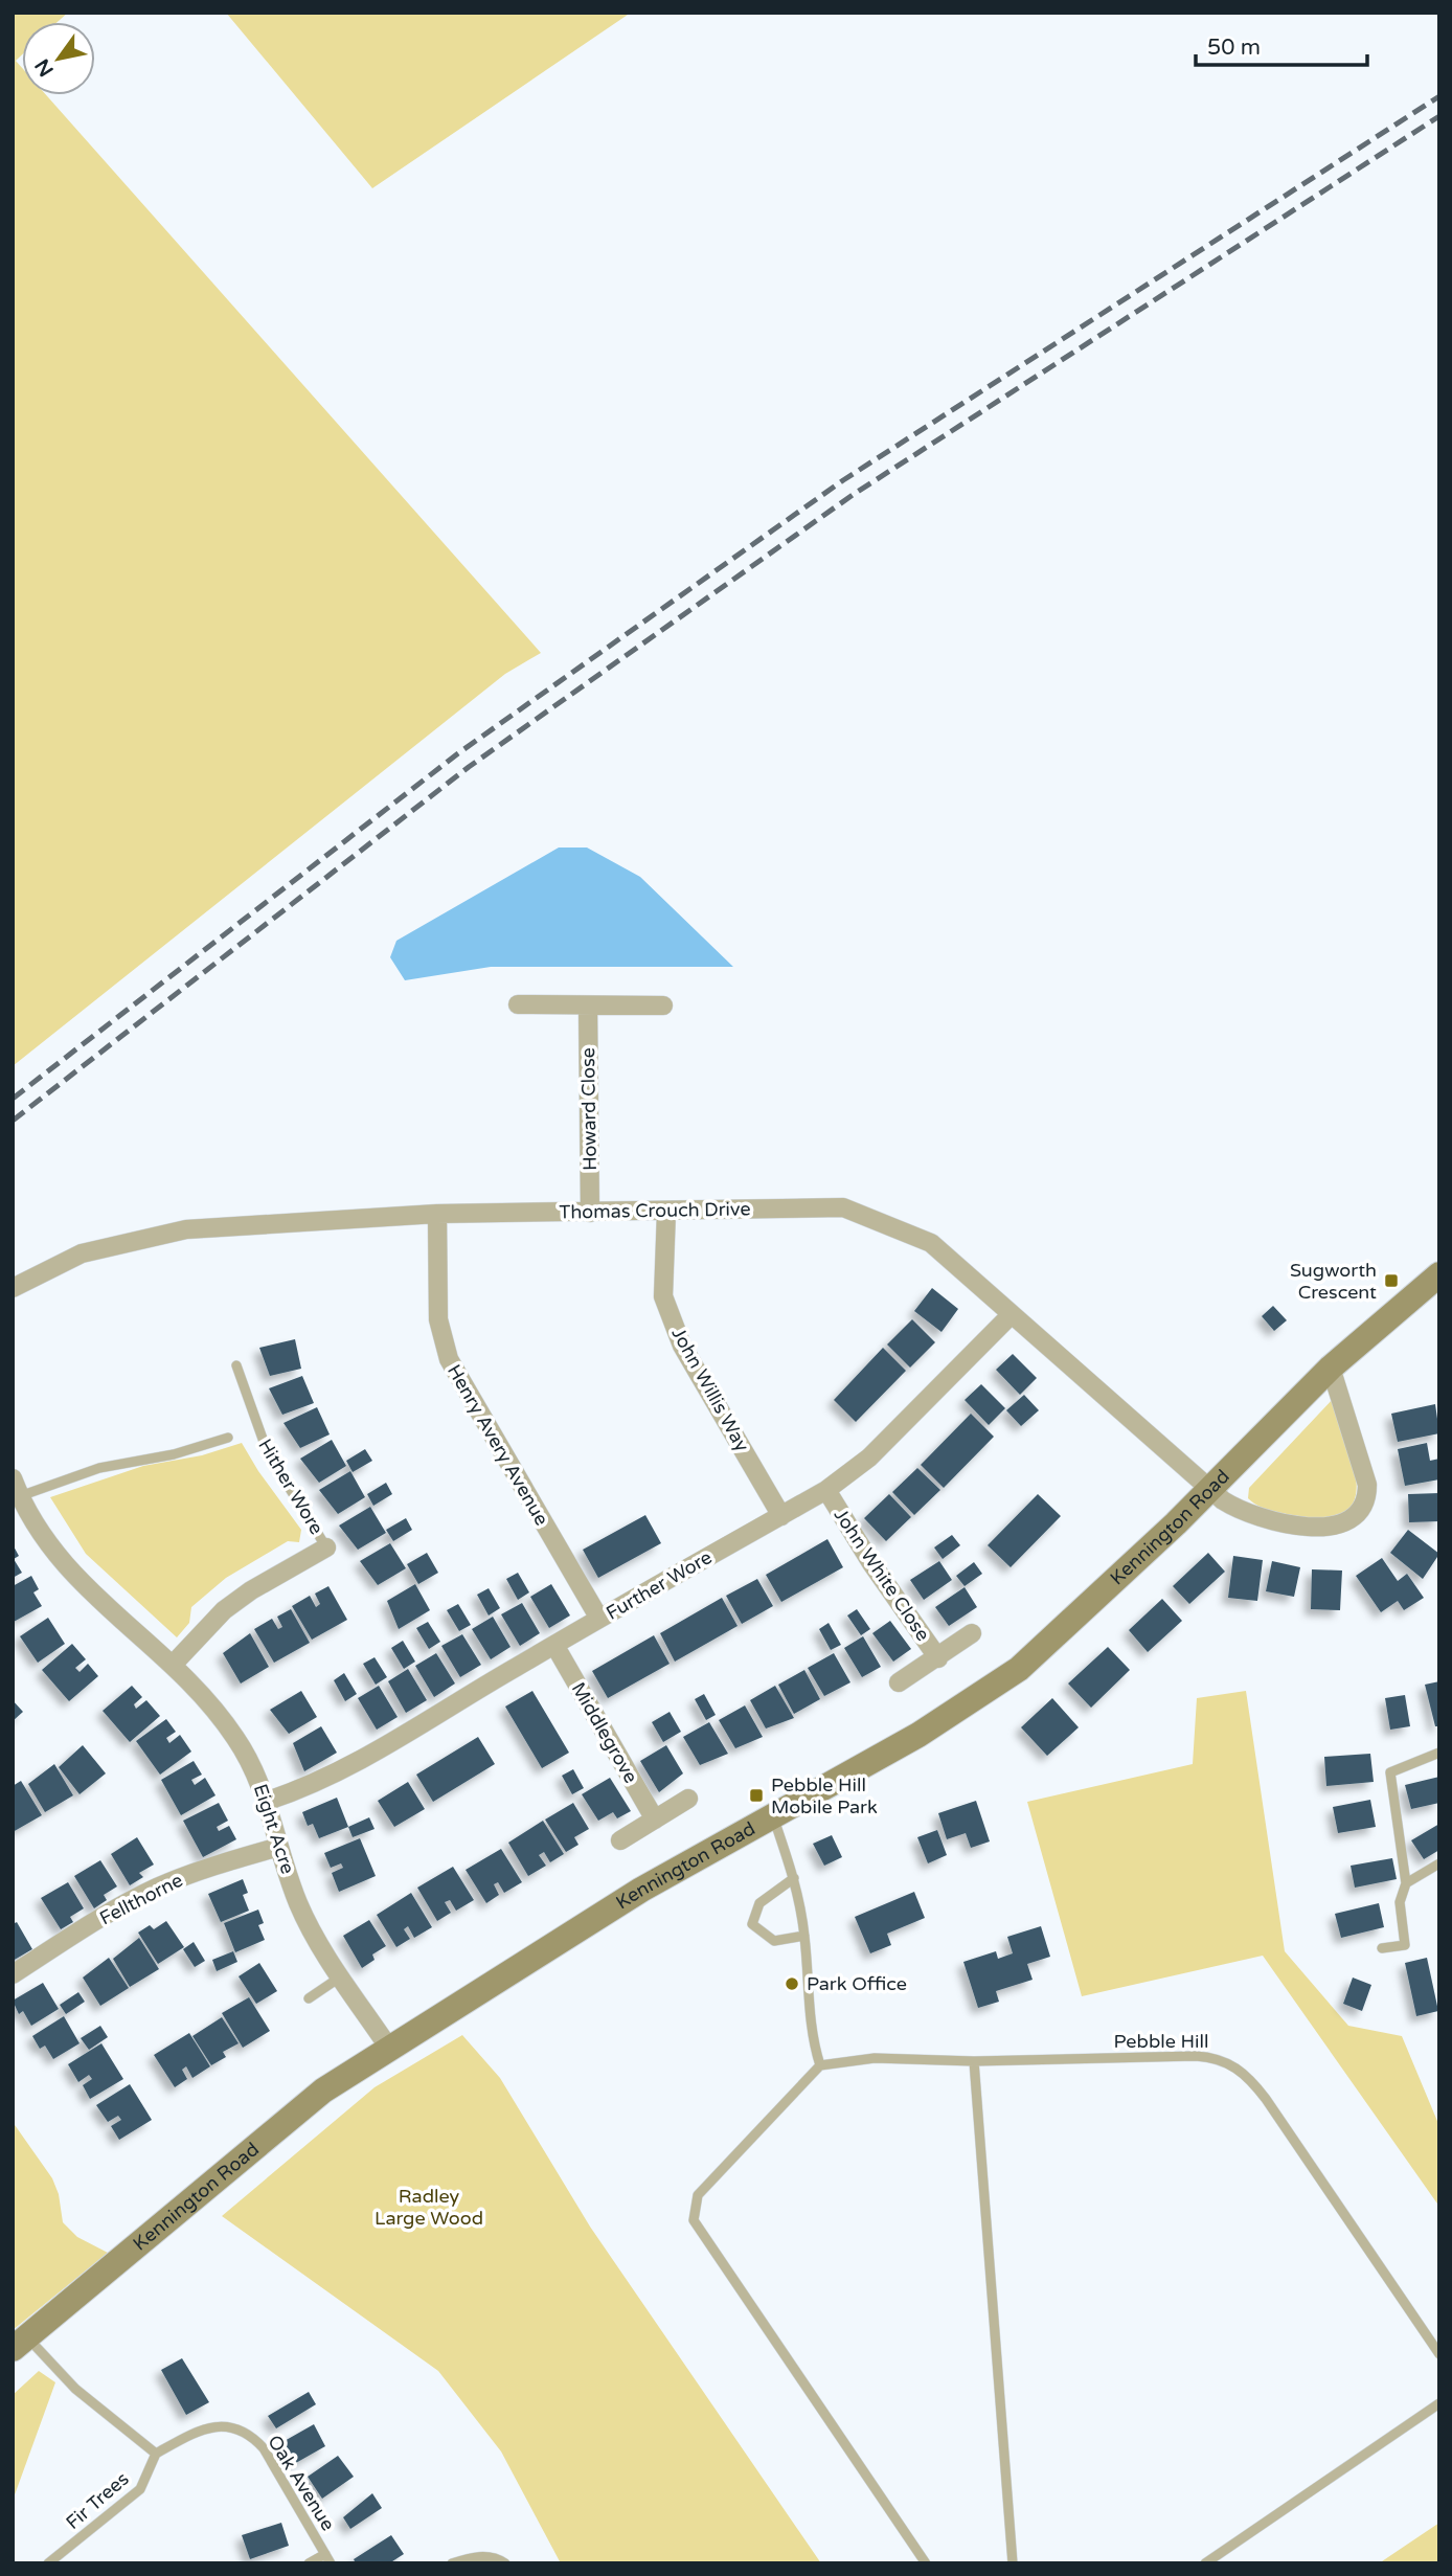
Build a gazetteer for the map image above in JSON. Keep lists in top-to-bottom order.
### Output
{
  "streets": {
    "street": [
      "Howard Close",
      "Thomas Crouch Drive",
      "John Willis Way",
      "Henry Avery Avenue",
      "Hither Wore",
      "Kennington Road",
      "John White Close",
      "Further Wore",
      "Middlegrove",
      "Eight Acre",
      "Fellthorne"
    ],
    "lane": ["Pebble Hill", "Oak Avenue", "Fir Trees"]
  },
  "crossings": [
    ["Howard Close", "Thomas Crouch Drive"],
    ["Thomas Crouch Drive", "John Willis Way"],
    ["Thomas Crouch Drive", "Henry Avery Avenue"],
    ["Thomas Crouch Drive", "Kennington Road"],
    ["Thomas Crouch Drive", "Further Wore"],
    ["John Willis Way", "Further Wore"],
    ["Henry Avery Avenue", "Further Wore"],
    ["Hither Wore", "Eight Acre"],
    ["Kennington Road", "Eight Acre"],
    ["John White Close", "Further Wore"],
    ["Further Wore", "Middlegrove"],
    ["Further Wore", "Eight Acre"],
    ["Eight Acre", "Fellthorne"],
    ["Oak Avenue", "Fir Trees"]
  ],
  "parks": ["Radley Large Wood"],
  "places": {
    "transit": ["Sugworth Crescent", "Pebble Hill Mobile Park"],
    "other": ["Park Office"]
  },
  "scale_bar": "50 m",
  "north": "bottom left"
}
